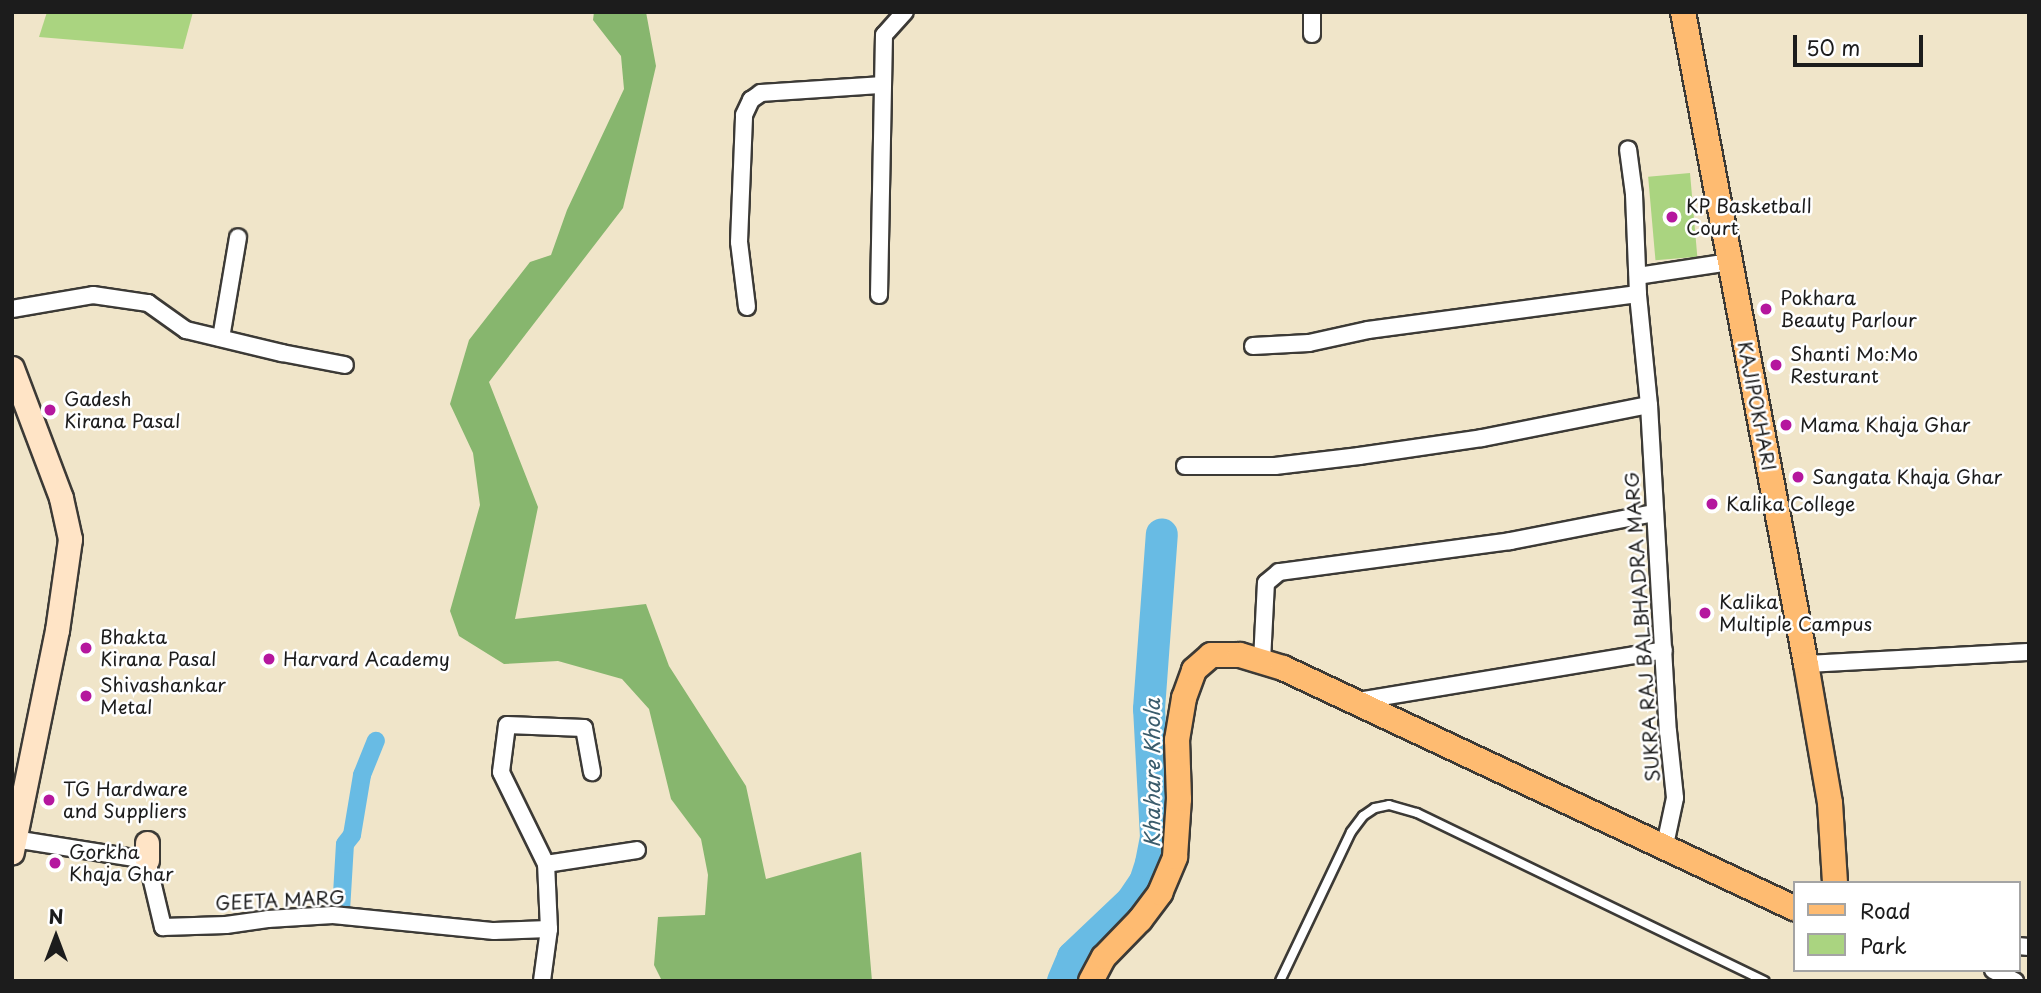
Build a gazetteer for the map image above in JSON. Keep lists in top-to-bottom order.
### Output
{
  "streets": {
    "main road": ["KAJIPOKHARI"],
    "street": ["SUKRA RAJ BALBHADRA MARG", "GEETA MARG"]
  },
  "water": ["Khahare Khola"],
  "places": [
    "KP Basketball Court",
    "Pokhara Beauty Parlour",
    "Shanti Mo:Mo Resturant",
    "Gadesh Kirana Pasal",
    "Mama Khaja Ghar",
    "Sangata Khaja Ghar",
    "Kalika College",
    "Kalika Multiple Campus",
    "Bhakta Kirana Pasal",
    "Harvard Academy",
    "Shivashankar Metal",
    "TG Hardware and Suppliers",
    "Gorkha Khaja Ghar"
  ],
  "legend": ["Road", "Park"],
  "scale_bar": "50 m",
  "north": "top"
}
